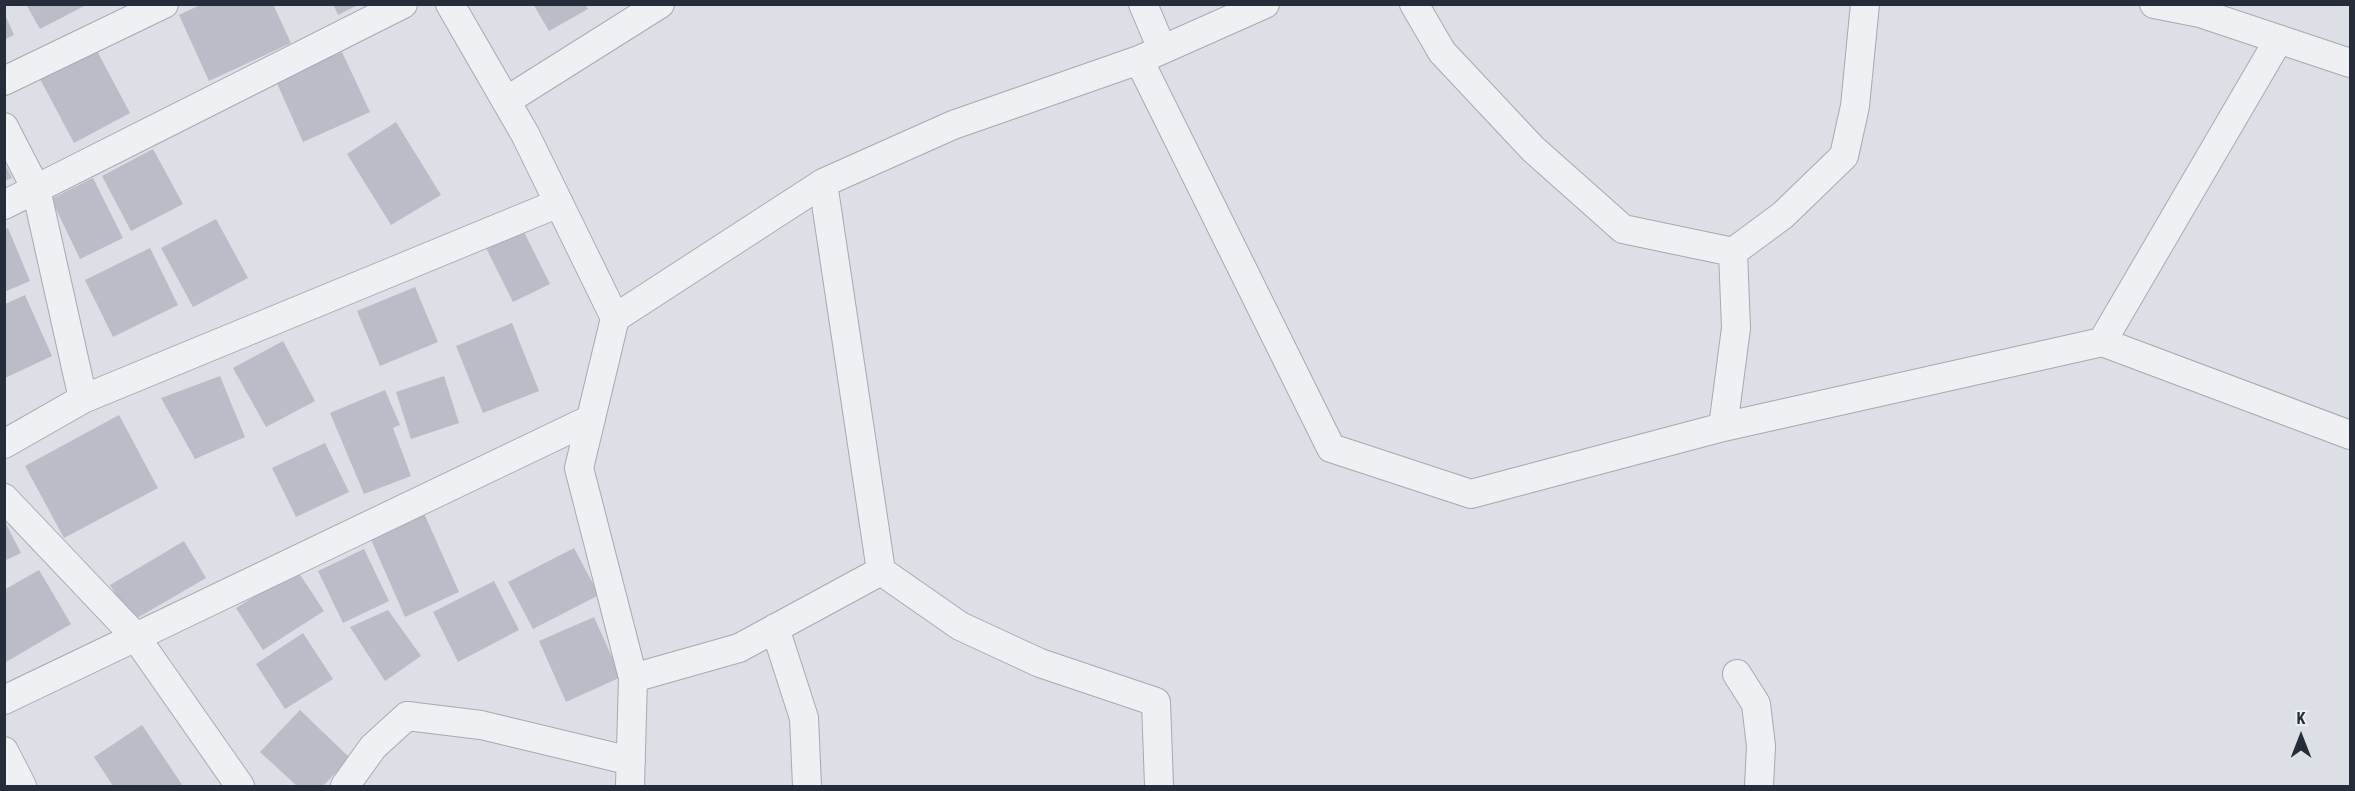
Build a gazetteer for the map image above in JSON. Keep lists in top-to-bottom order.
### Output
{
  "north": "top"
}
